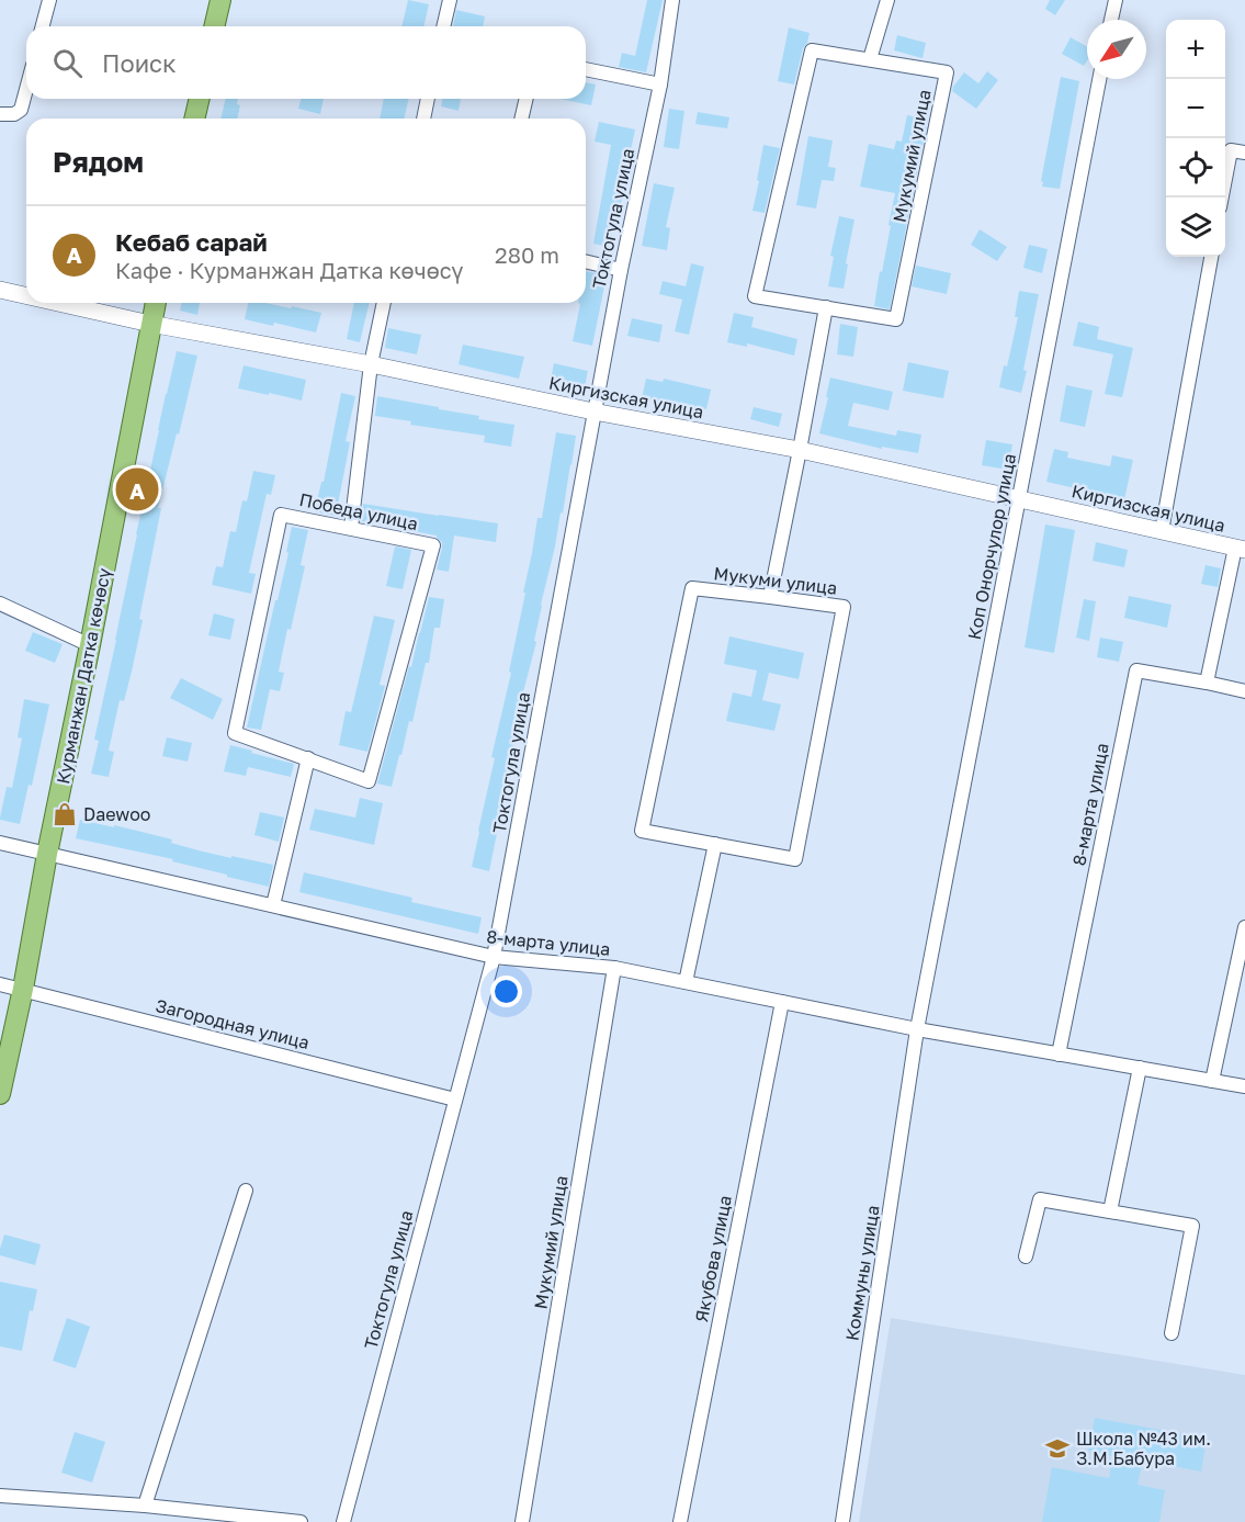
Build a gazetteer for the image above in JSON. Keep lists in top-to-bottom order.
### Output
{
  "streets": {
    "main road": ["Курманжан Датка көчөсү"],
    "street": [
      "Мукумий улица",
      "Токтогула улица",
      "Киргизская улица",
      "Победа улица",
      "Коп Онорчулор улица",
      "Мукуми улица",
      "8-марта улица",
      "Загородная улица",
      "Якубова улица",
      "Коммуны улица"
    ]
  },
  "crossings": [
    ["Мукумий улица", "8-марта улица"],
    ["Токтогула улица", "Киргизская улица"],
    ["Токтогула улица", "8-марта улица"],
    ["Токтогула улица", "Загородная улица"],
    ["Киргизская улица", "Коп Онорчулор улица"],
    ["Киргизская улица", "Курманжан Датка көчөсү"],
    ["Коп Онорчулор улица", "8-марта улица"],
    ["Коп Онорчулор улица", "Коммуны улица"],
    ["Курманжан Датка көчөсү", "8-марта улица"],
    ["Курманжан Датка көчөсү", "Загородная улица"],
    ["8-марта улица", "Якубова улица"],
    ["8-марта улица", "Коммуны улица"]
  ],
  "places": {
    "shop": ["Daewoo"],
    "school or university": ["Школа №43 им. З.М.Бабура"]
  },
  "north": "bottom left",
  "page": {
    "map_buttons": ["+", "−"],
    "search": "Поиск",
    "heading": "Рядом",
    "list": [
      {
        "mark": "A",
        "name": "Кебаб сарай",
        "note": "Кафе · Курманжан Датка көчөсү",
        "value": "280 m"
      }
    ],
    "pins": "A"
  }
}
